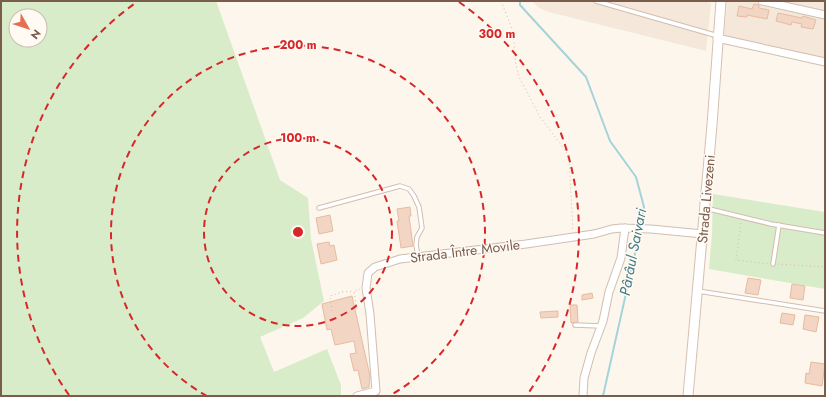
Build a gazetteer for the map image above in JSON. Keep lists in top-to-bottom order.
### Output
{
  "streets": {
    "main road": ["Strada Livezeni"],
    "street": ["Strada Între Movile"]
  },
  "crossings": [
    ["Strada Livezeni", "Strada Între Movile"]
  ],
  "water": ["Pârâul Saivari"],
  "north": "bottom right",
  "rings": ["300 m", "200 m", "100 m"]
}
